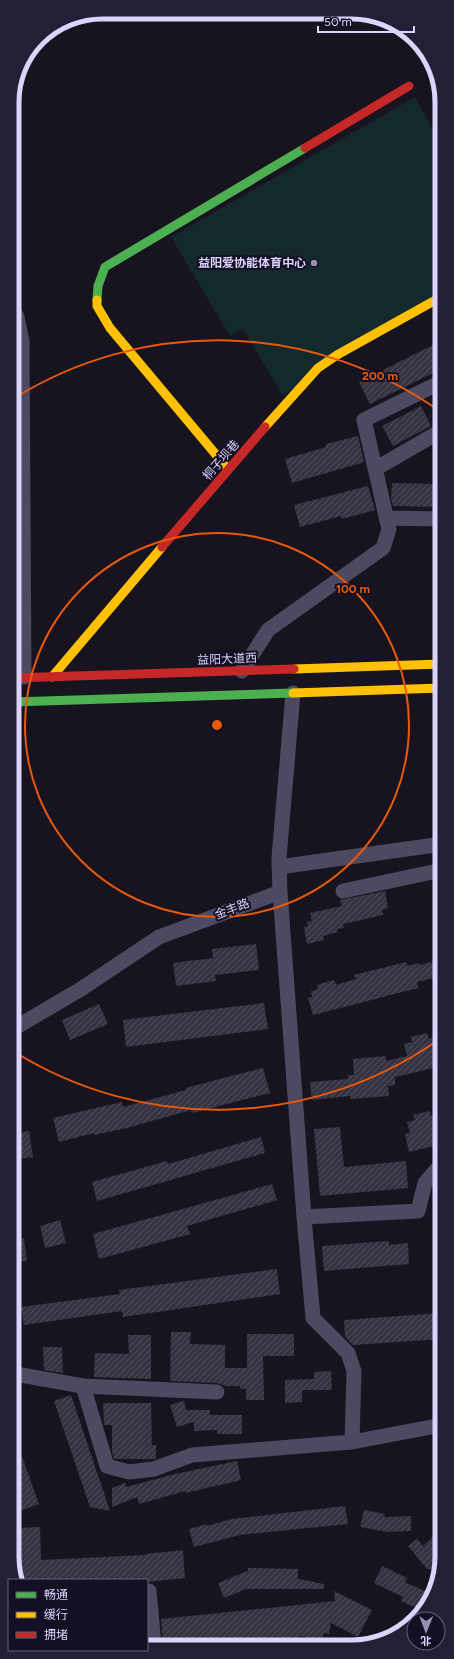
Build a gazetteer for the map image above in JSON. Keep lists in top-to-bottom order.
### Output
{
  "streets": {
    "street": ["桐子坝巷", "益阳大道西", "金丰路"]
  },
  "crossings": [
    ["桐子坝巷", "益阳大道西"]
  ],
  "places": ["益阳爱协能体育中心"],
  "legend": ["畅通", "缓行", "拥堵"],
  "scale_bar": "50 m",
  "north": "bottom",
  "rings": ["200 m", "100 m"]
}
